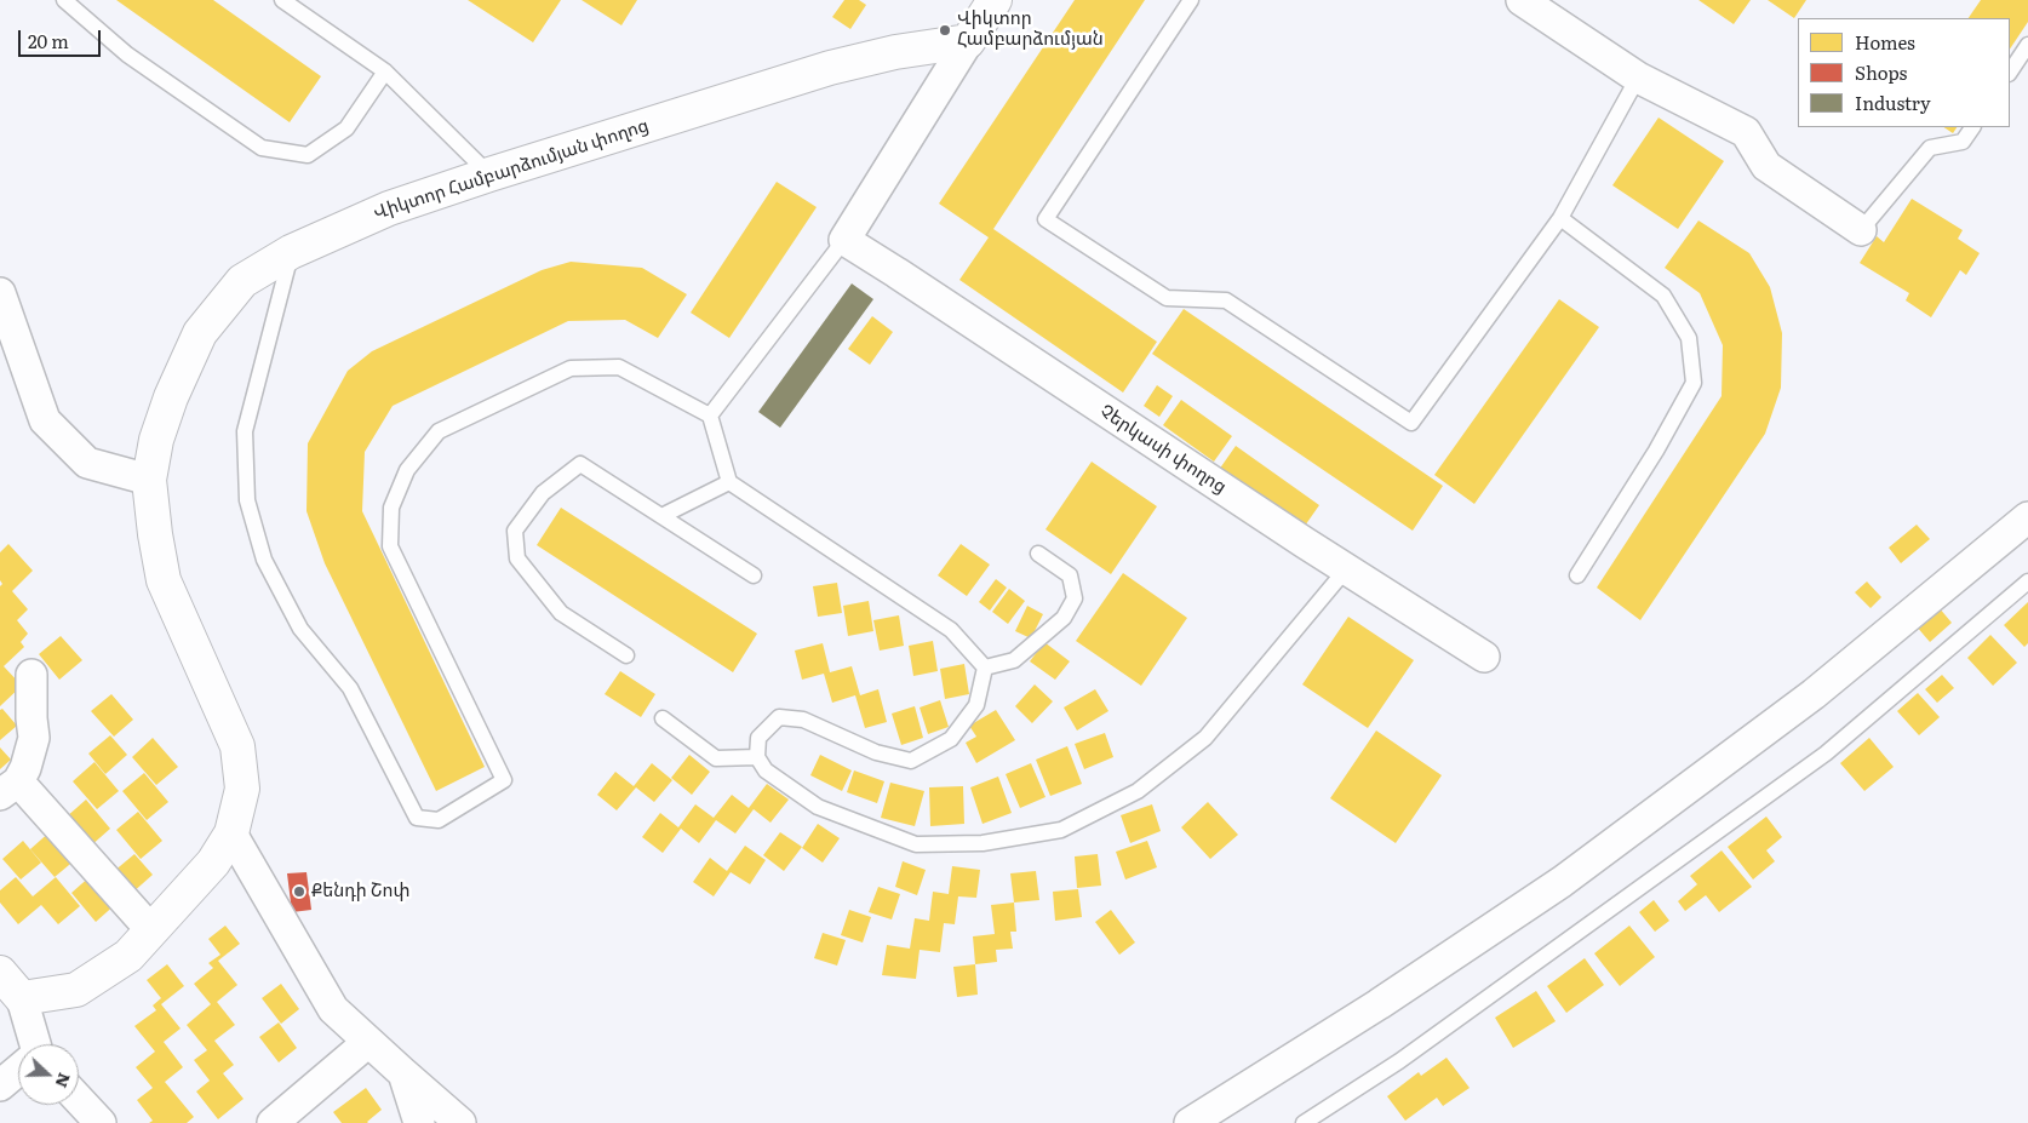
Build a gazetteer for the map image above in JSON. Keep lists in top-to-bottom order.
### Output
{
  "streets": {
    "street": ["Վիկտոր Համբարձումյան փողոց", "Չերկասի փողոց"]
  },
  "places": ["Վիկտոր Համբարձումյան", "Քենդի Շոփ"],
  "legend": ["Homes", "Shops", "Industry"],
  "scale_bar": "20 m",
  "north": "right"
}
